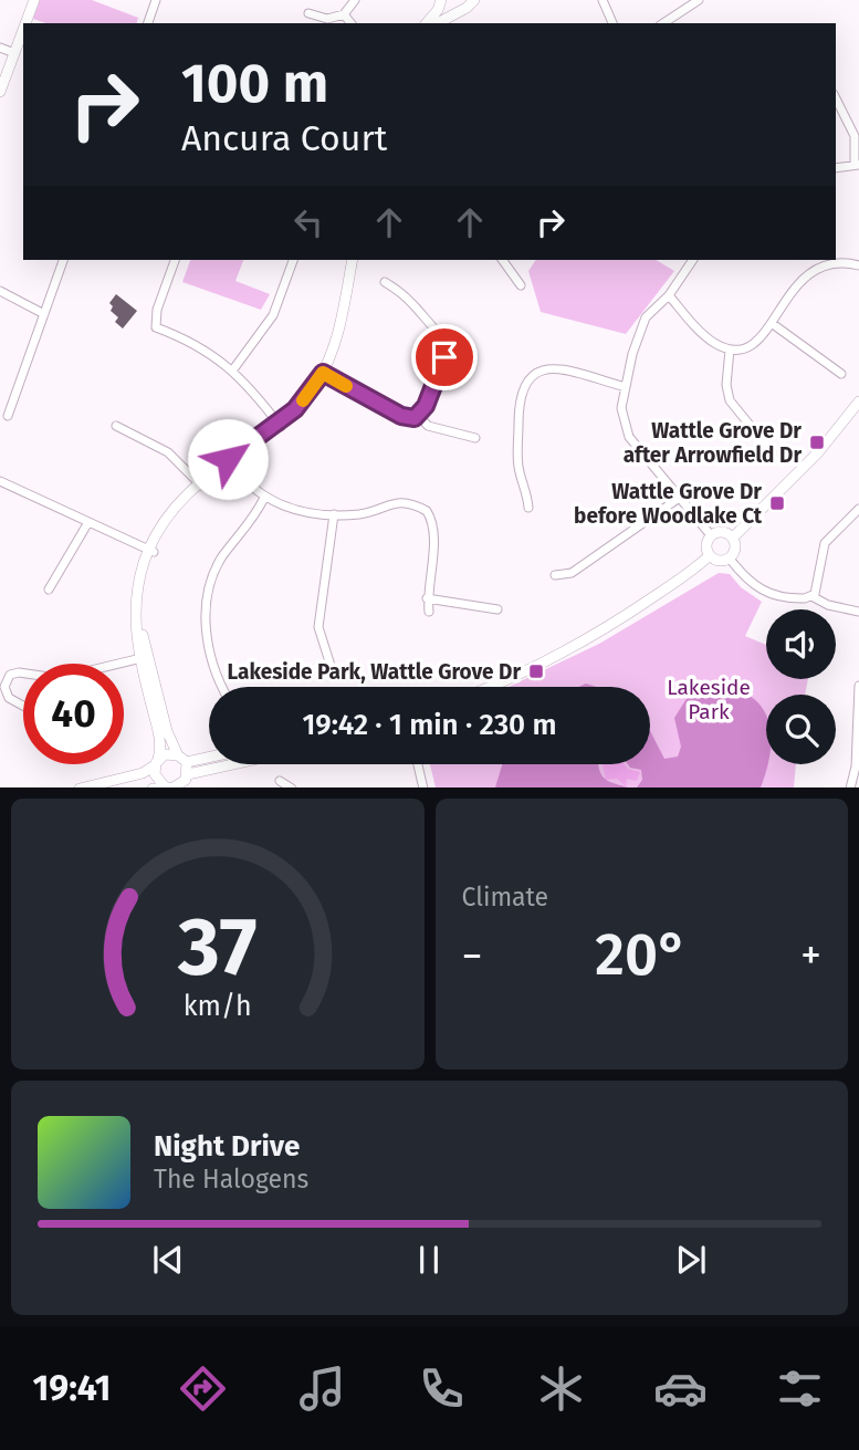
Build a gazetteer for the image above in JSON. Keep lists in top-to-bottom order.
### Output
{
  "parks": ["Lakeside Park"],
  "places": {
    "transit": ["Wattle Grove Dr after Arrowfield Dr", "Wattle Grove Dr before Woodlake Ct", "Lakeside Park, Wattle Grove Dr"]
  },
  "page": {
    "turn": ["100 m", "Ancura Court"],
    "limit": "40",
    "trip": "19:42 · 1 min · 230 m",
    "tile": "Climate",
    "heat": ["−", "20°", "+"],
    "song": ["Night Drive", "The Halogens"],
    "tabs": "19:41",
    "gauge": ["37", "km/h"]
  }
}
